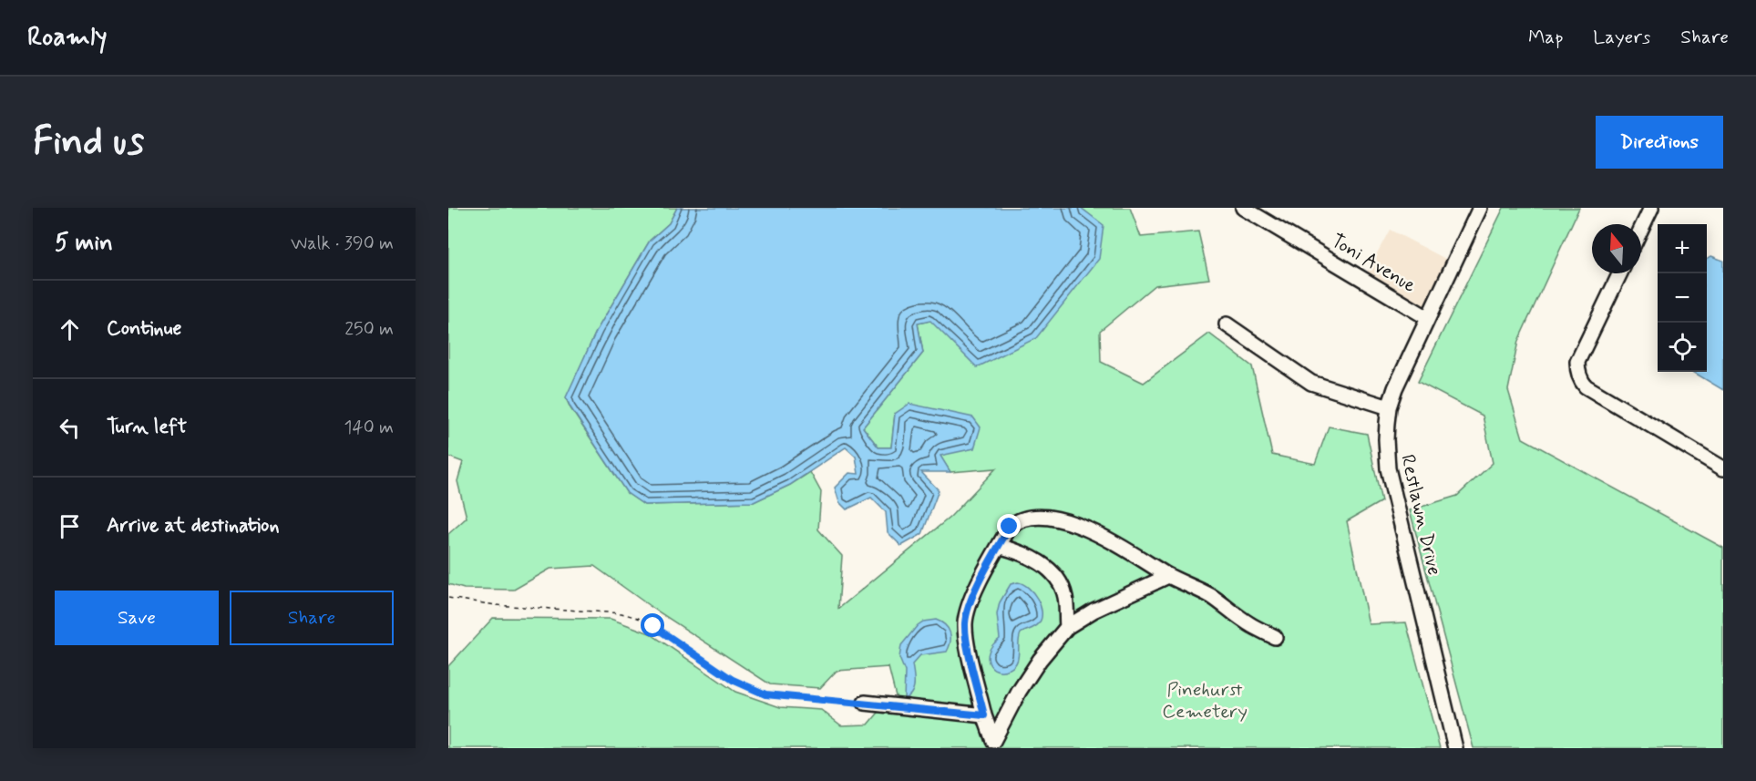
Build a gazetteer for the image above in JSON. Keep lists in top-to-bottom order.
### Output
{
  "streets": {
    "street": ["Toni Avenue", "Restlawn Drive"]
  },
  "crossings": [
    ["Toni Avenue", "Restlawn Drive"]
  ],
  "parks": ["Pinehurst Cemetery"],
  "north": "top",
  "page": {
    "header": "Roamly",
    "nav": ["Map", "Layers", "Share"],
    "buttons": [
      "Directions",
      ["Save", "Share"]
    ],
    "title": "Find us",
    "heading": ["5 min", "Walk · 390 m"],
    "map_buttons": ["+", "−"],
    "list": [
      ["Continue", "250 m"],
      ["Turn left", "140 m"],
      "Arrive at destination"
    ]
  }
}
